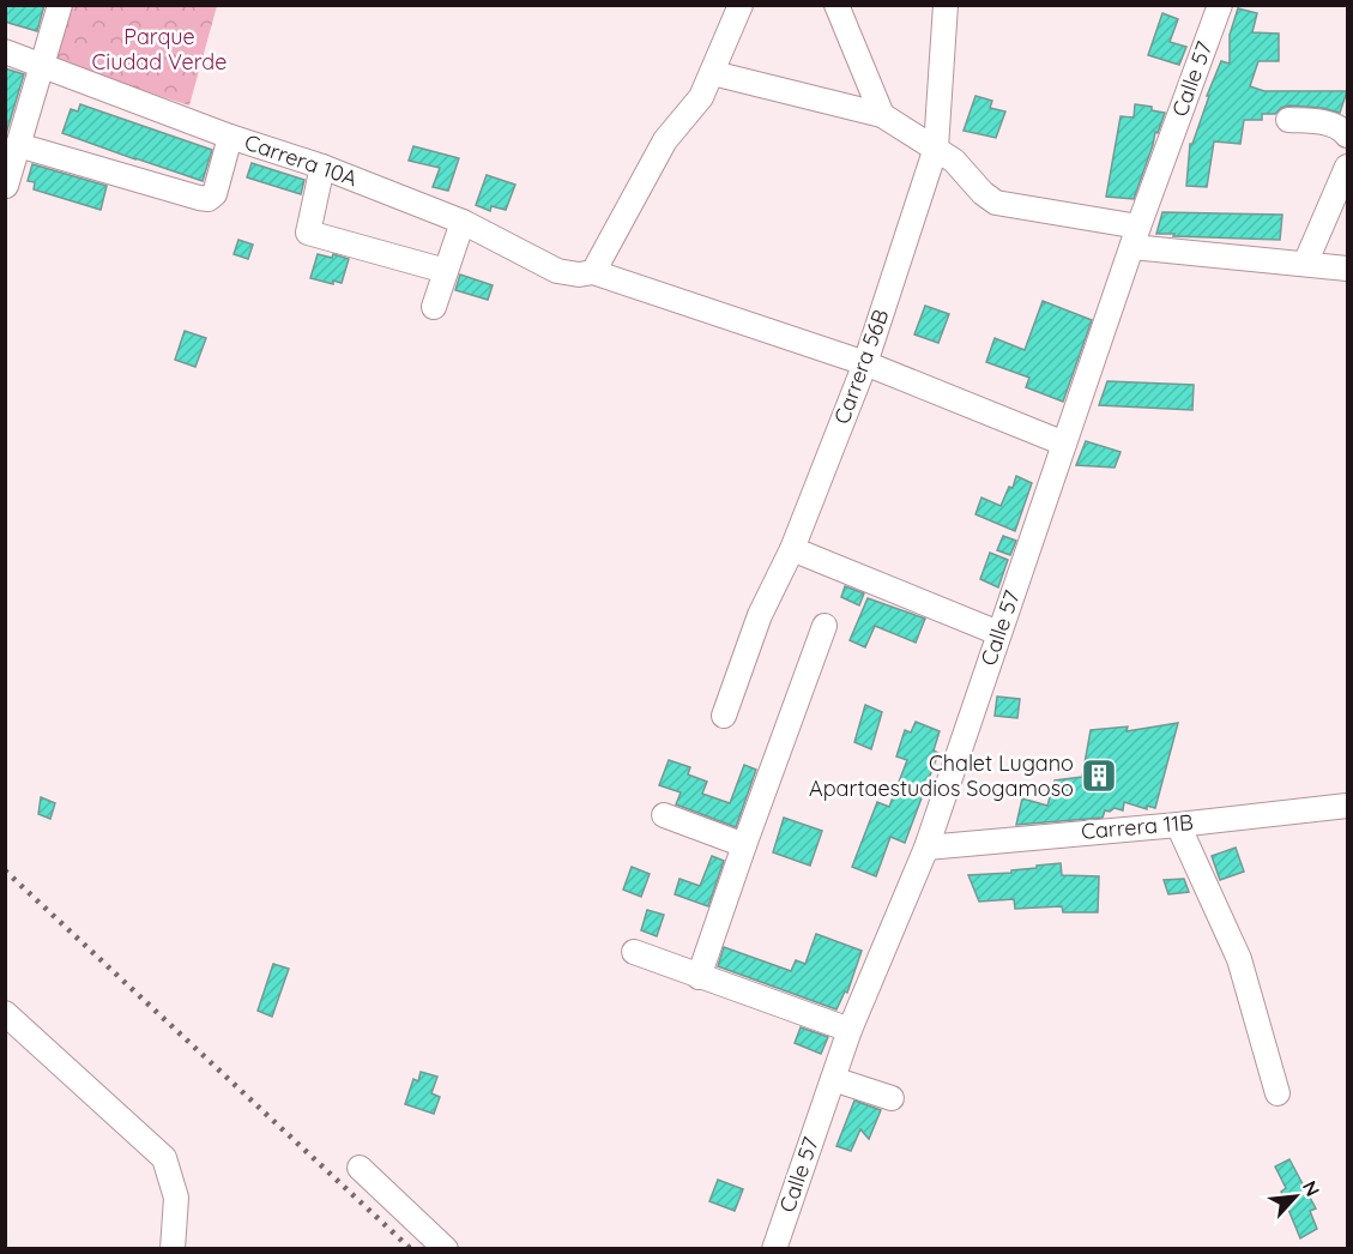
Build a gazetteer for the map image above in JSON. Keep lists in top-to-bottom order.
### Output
{
  "streets": {
    "street": [
      "Calle 57",
      "Carrera 10A",
      "Carrera 56B",
      "Carrera 11B"
    ]
  },
  "crossings": [
    ["Calle 57", "Carrera 10A"],
    ["Calle 57", "Carrera 11B"],
    ["Carrera 10A", "Carrera 56B"]
  ],
  "parks": ["Parque Ciudad Verde"],
  "places": {
    "building": ["Chalet Lugano Apartaestudios Sogamoso"]
  },
  "north": "top right"
}
